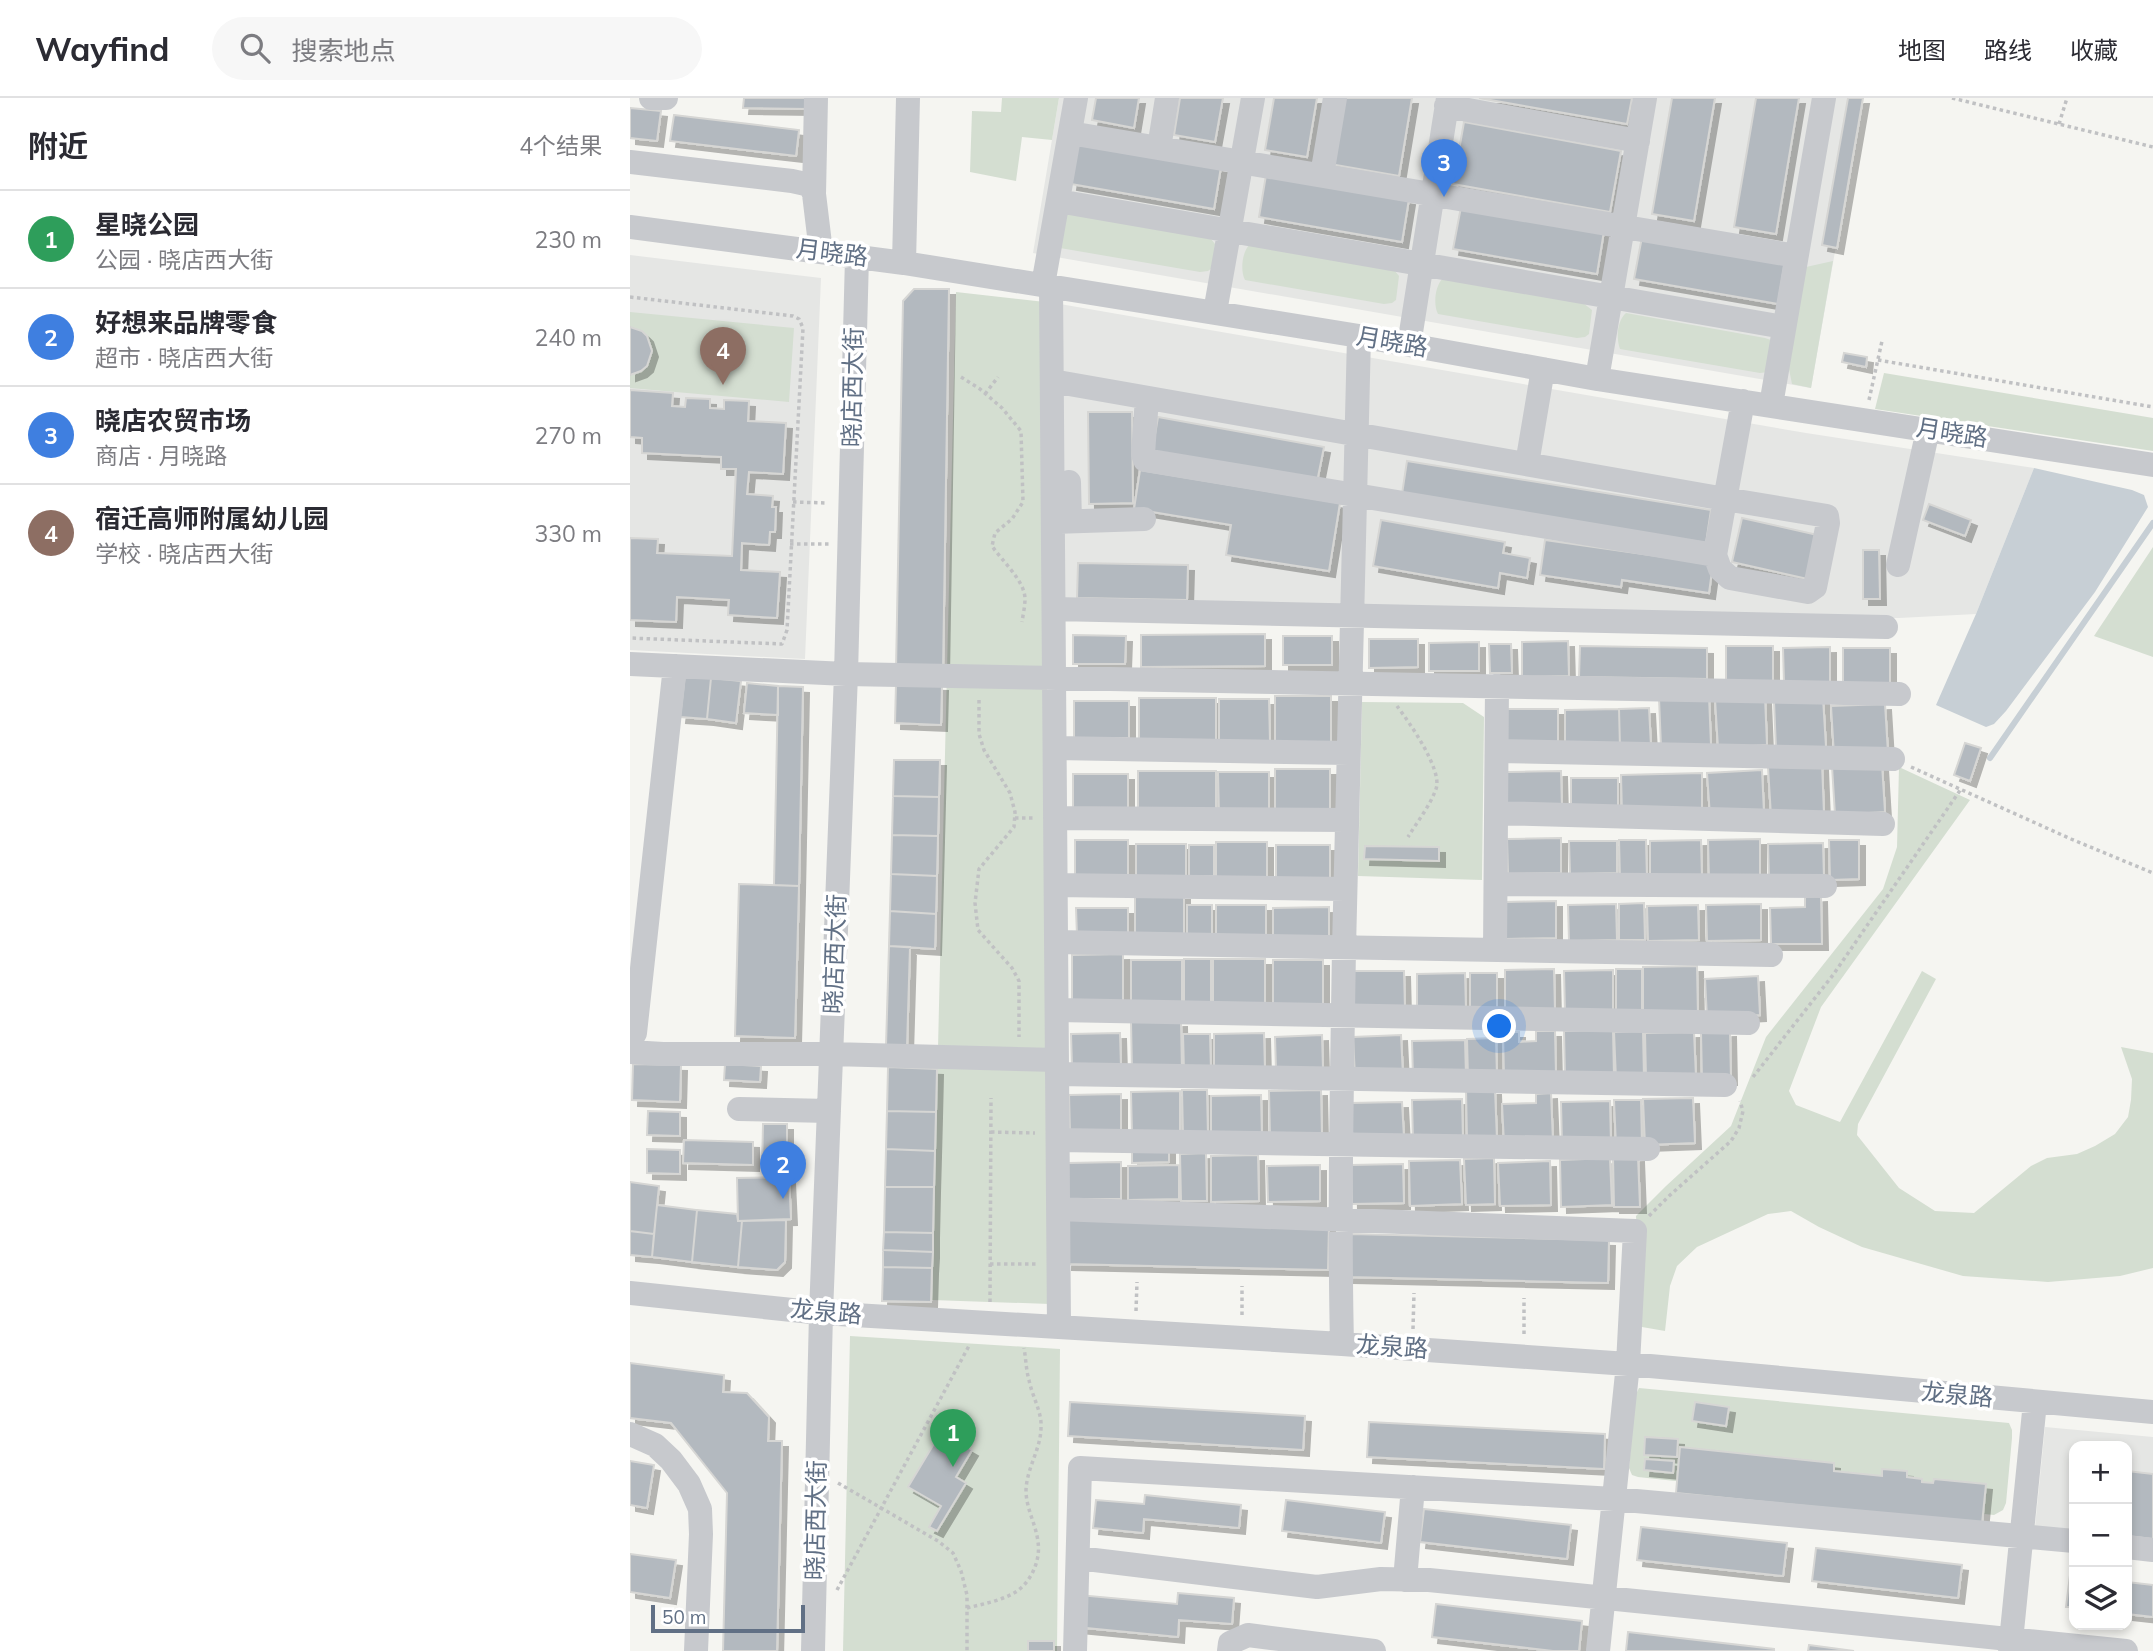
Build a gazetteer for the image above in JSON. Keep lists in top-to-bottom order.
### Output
{
  "streets": {
    "street": ["月晓路", "晓店西大街", "龙泉路"]
  },
  "crossings": [
    ["月晓路", "晓店西大街"],
    ["晓店西大街", "龙泉路"]
  ],
  "scale_bar": "50 m",
  "page": {
    "header": "Wayfind",
    "search": "搜索地点",
    "nav": ["地图", "路线", "收藏"],
    "heading": ["附近", "4个结果"],
    "pins": [
      "3",
      "4",
      "2",
      "1"
    ],
    "list": [
      {
        "mark": "1",
        "name": "星晓公园",
        "note": "公园 · 晓店西大街",
        "value": "230 m"
      },
      {
        "mark": "2",
        "name": "好想来品牌零食",
        "note": "超市 · 晓店西大街",
        "value": "240 m"
      },
      {
        "mark": "3",
        "name": "晓店农贸市场",
        "note": "商店 · 月晓路",
        "value": "270 m"
      },
      {
        "mark": "4",
        "name": "宿迁高师附属幼儿园",
        "note": "学校 · 晓店西大街",
        "value": "330 m"
      }
    ],
    "map_buttons": ["+", "−"],
    "scale": "50 m"
  }
}
